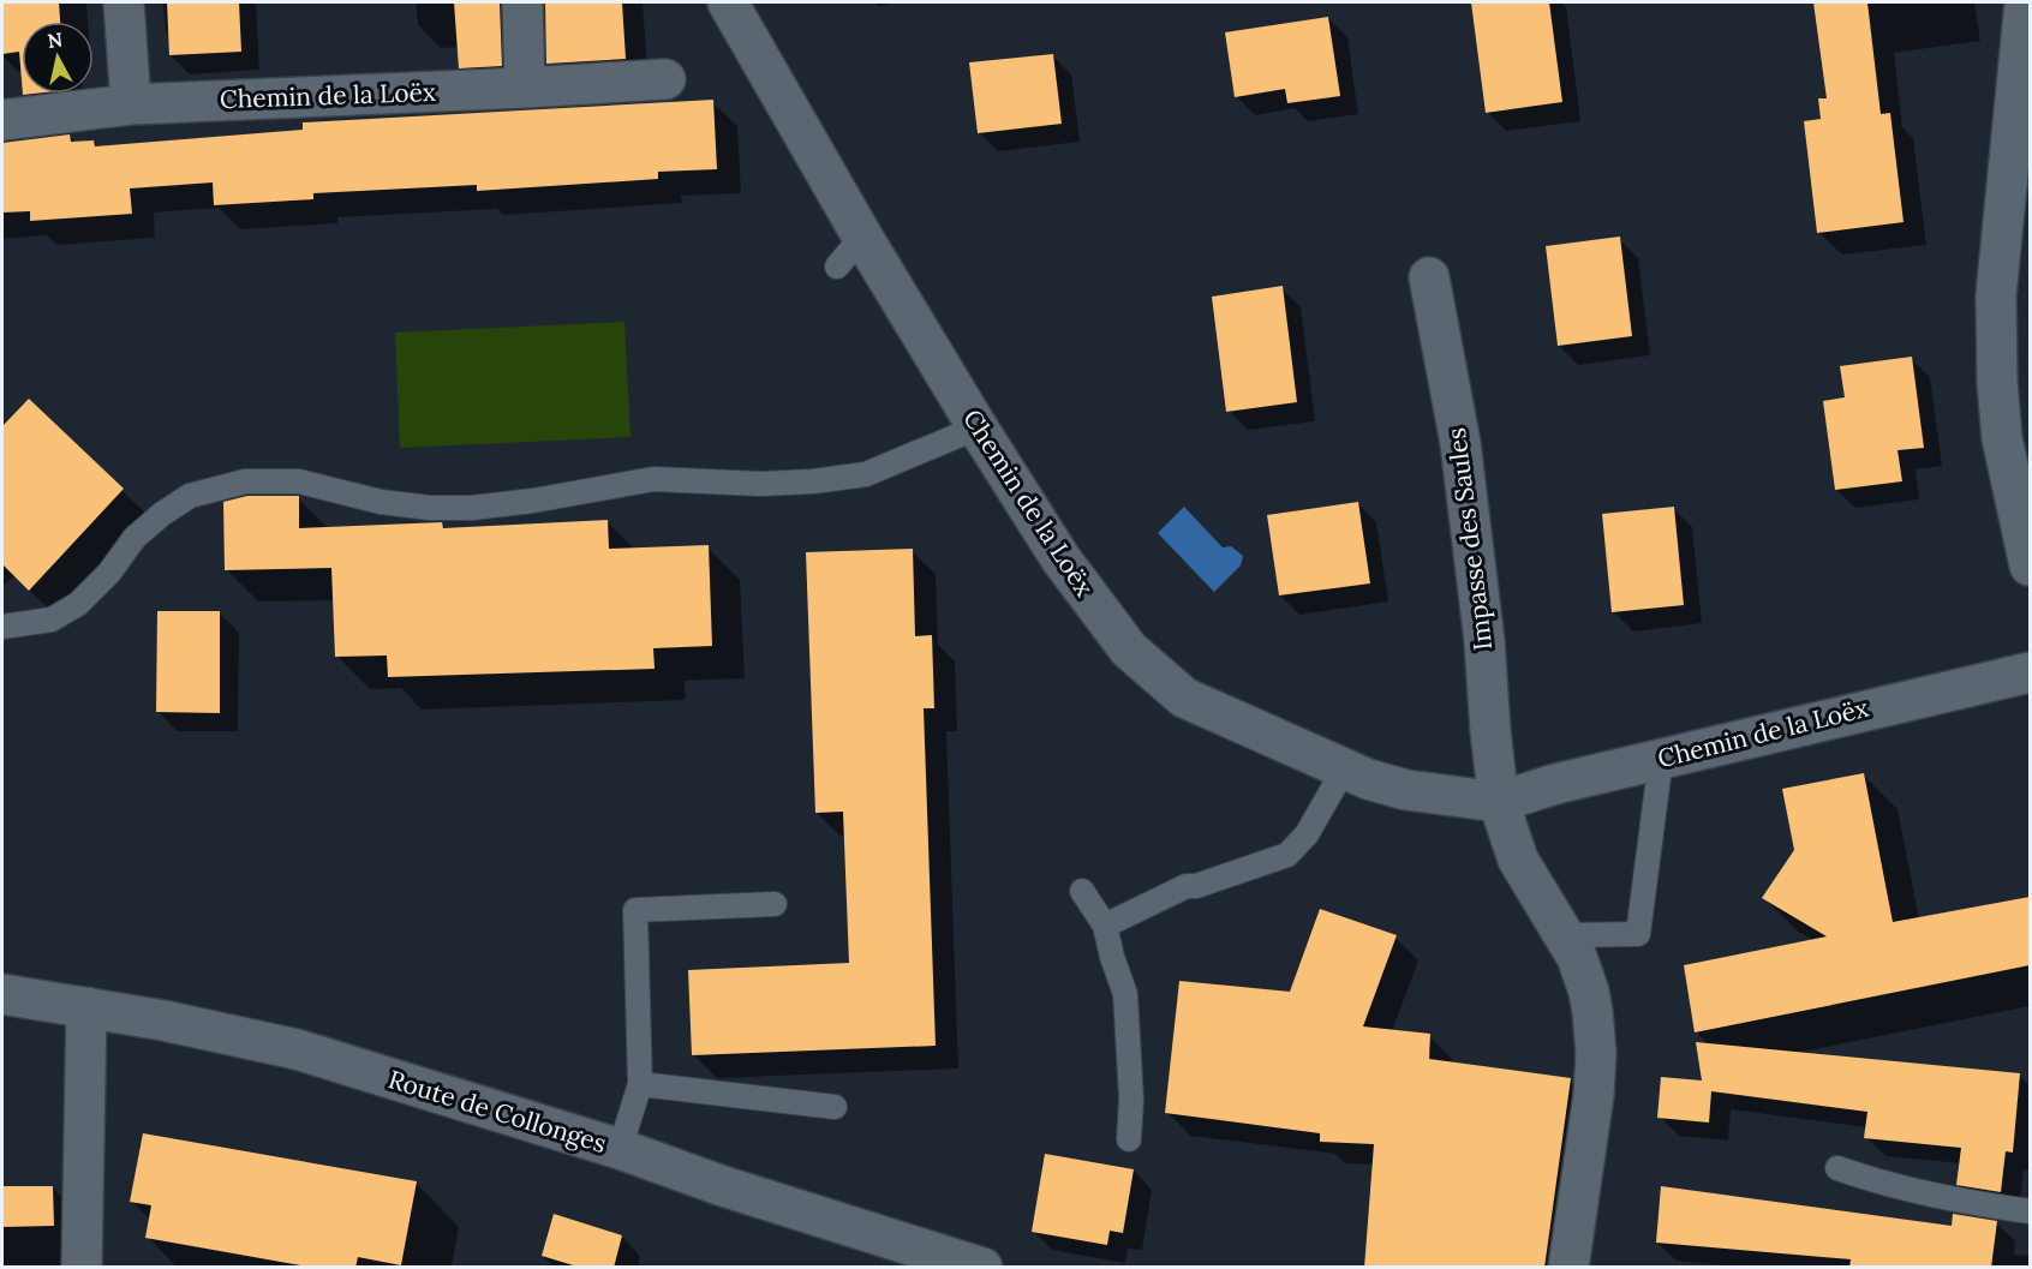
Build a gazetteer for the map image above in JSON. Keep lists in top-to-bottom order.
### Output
{
  "streets": {
    "street": ["Chemin de la Loëx", "Impasse des Saules", "Route de Collonges"]
  },
  "crossings": [
    ["Chemin de la Loëx", "Impasse des Saules"]
  ],
  "north": "top"
}
